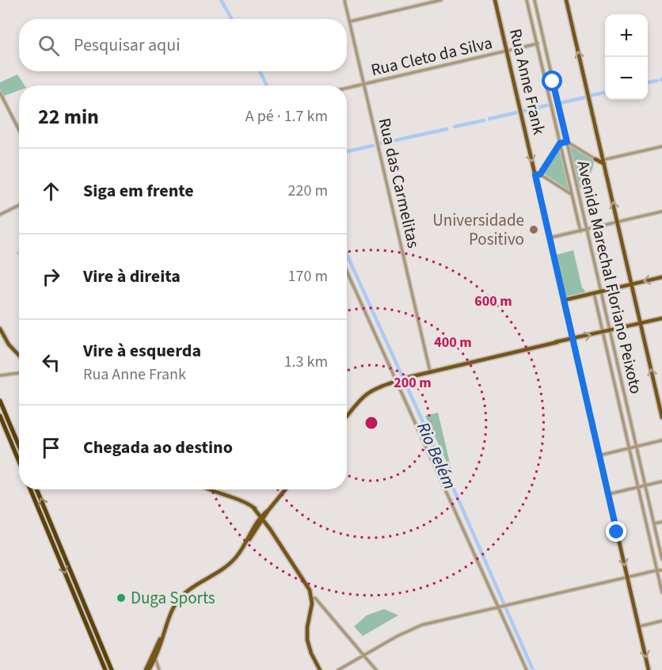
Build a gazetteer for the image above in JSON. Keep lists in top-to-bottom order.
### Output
{
  "streets": {
    "main road": ["Rua Anne Frank"],
    "street": ["Rua Cleto da Silva", "Rua das Carmelitas", "Avenida Marechal Floriano Peixoto"]
  },
  "crossings": [
    ["Rua Cleto da Silva", "Rua Anne Frank"],
    ["Rua Cleto da Silva", "Rua das Carmelitas"],
    ["Rua Cleto da Silva", "Avenida Marechal Floriano Peixoto"]
  ],
  "one_way": ["Rua Anne Frank"],
  "water": ["Rio Belém"],
  "places": ["Universidade Positivo", "Duga Sports"],
  "page": {
    "map_buttons": ["+", "−"],
    "search": "Pesquisar aqui",
    "heading": ["22 min", "A pé · 1.7 km"],
    "list": [
      ["Siga em frente", "220 m"],
      ["Vire à direita", "170 m"],
      ["Vire à esquerda", "Rua Anne Frank", "1.3 km"],
      "Chegada ao destino"
    ]
  },
  "rings": ["600 m", "400 m", "200 m"]
}
